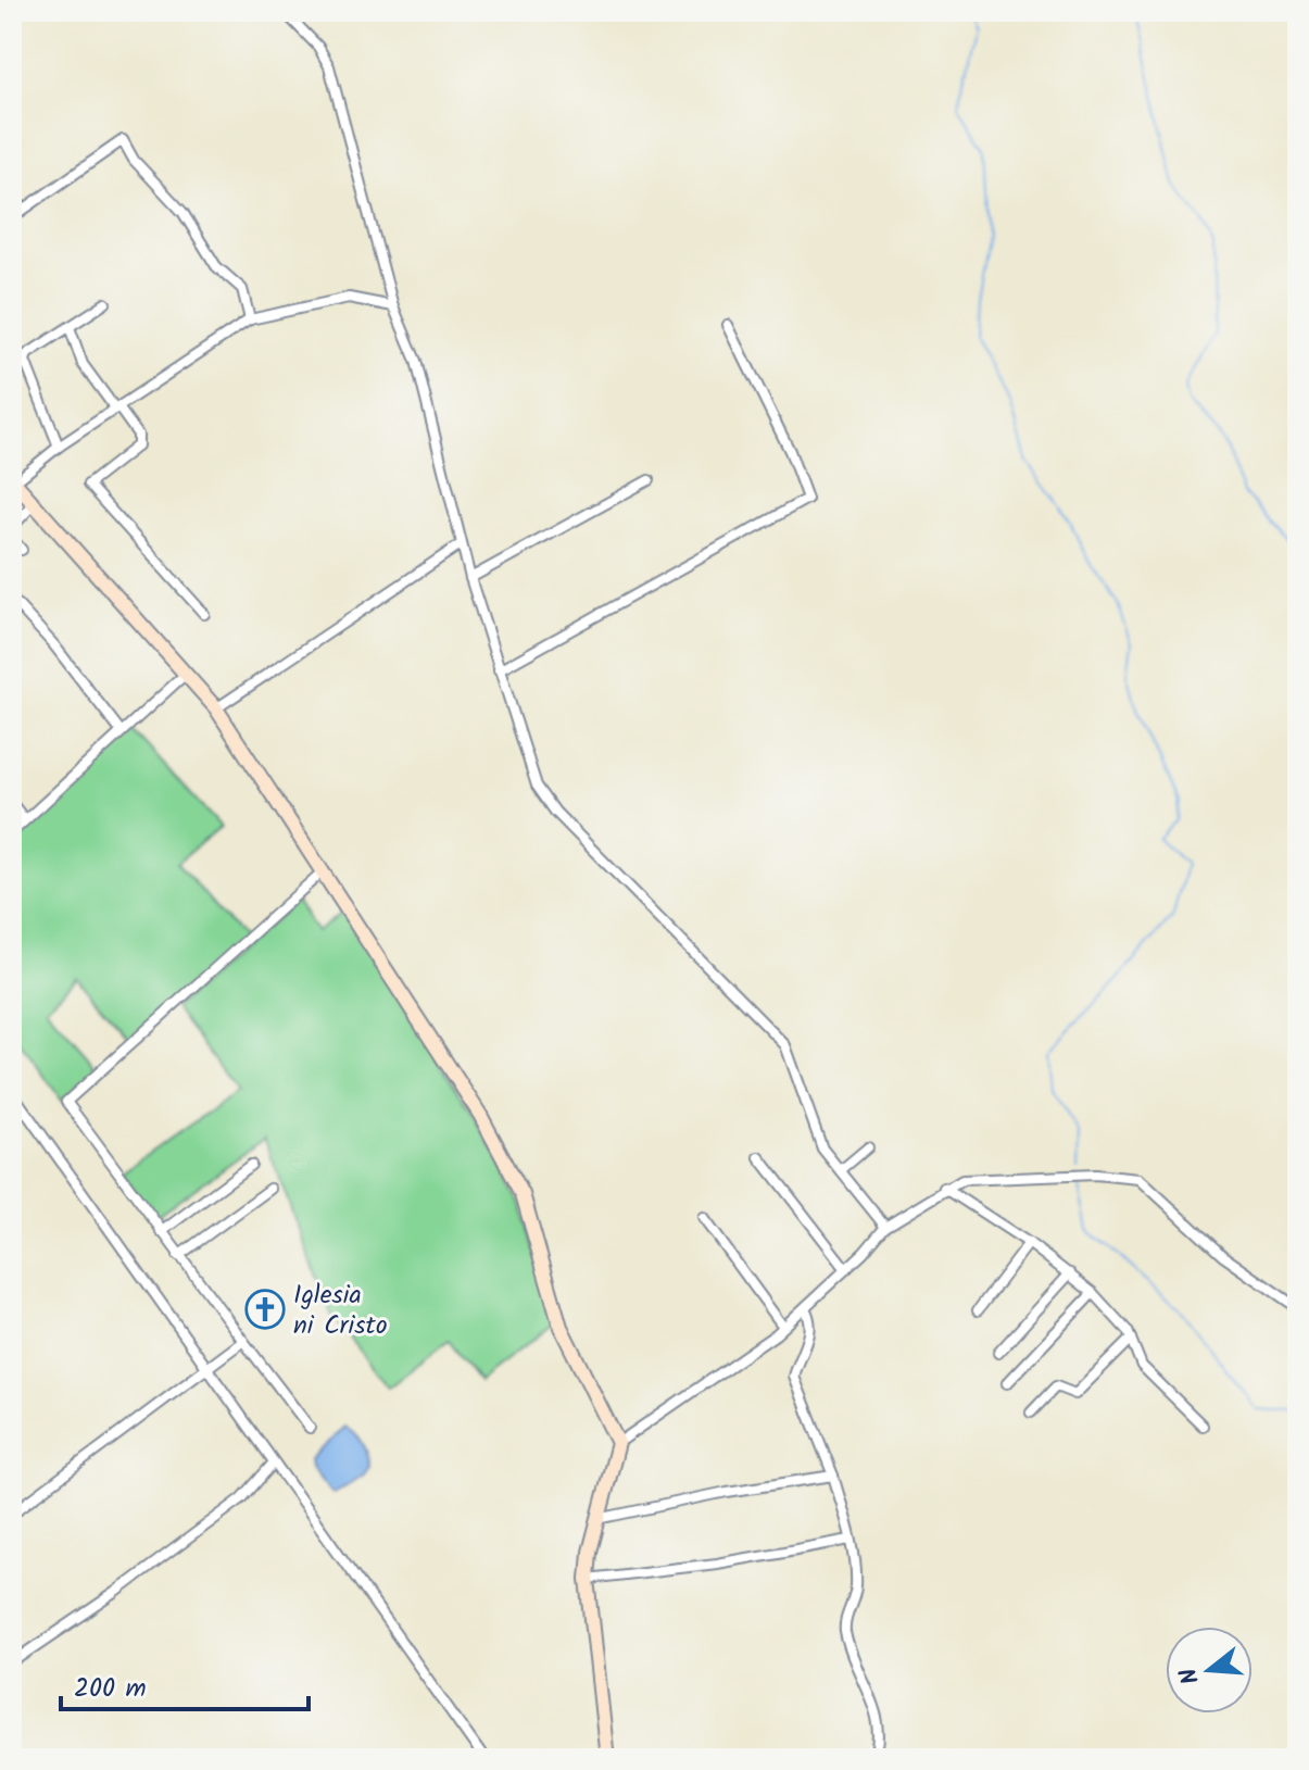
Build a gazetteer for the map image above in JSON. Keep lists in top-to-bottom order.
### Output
{
  "places": {
    "church": ["Iglesia ni Cristo"]
  },
  "scale_bar": "200 m",
  "north": "left"
}
